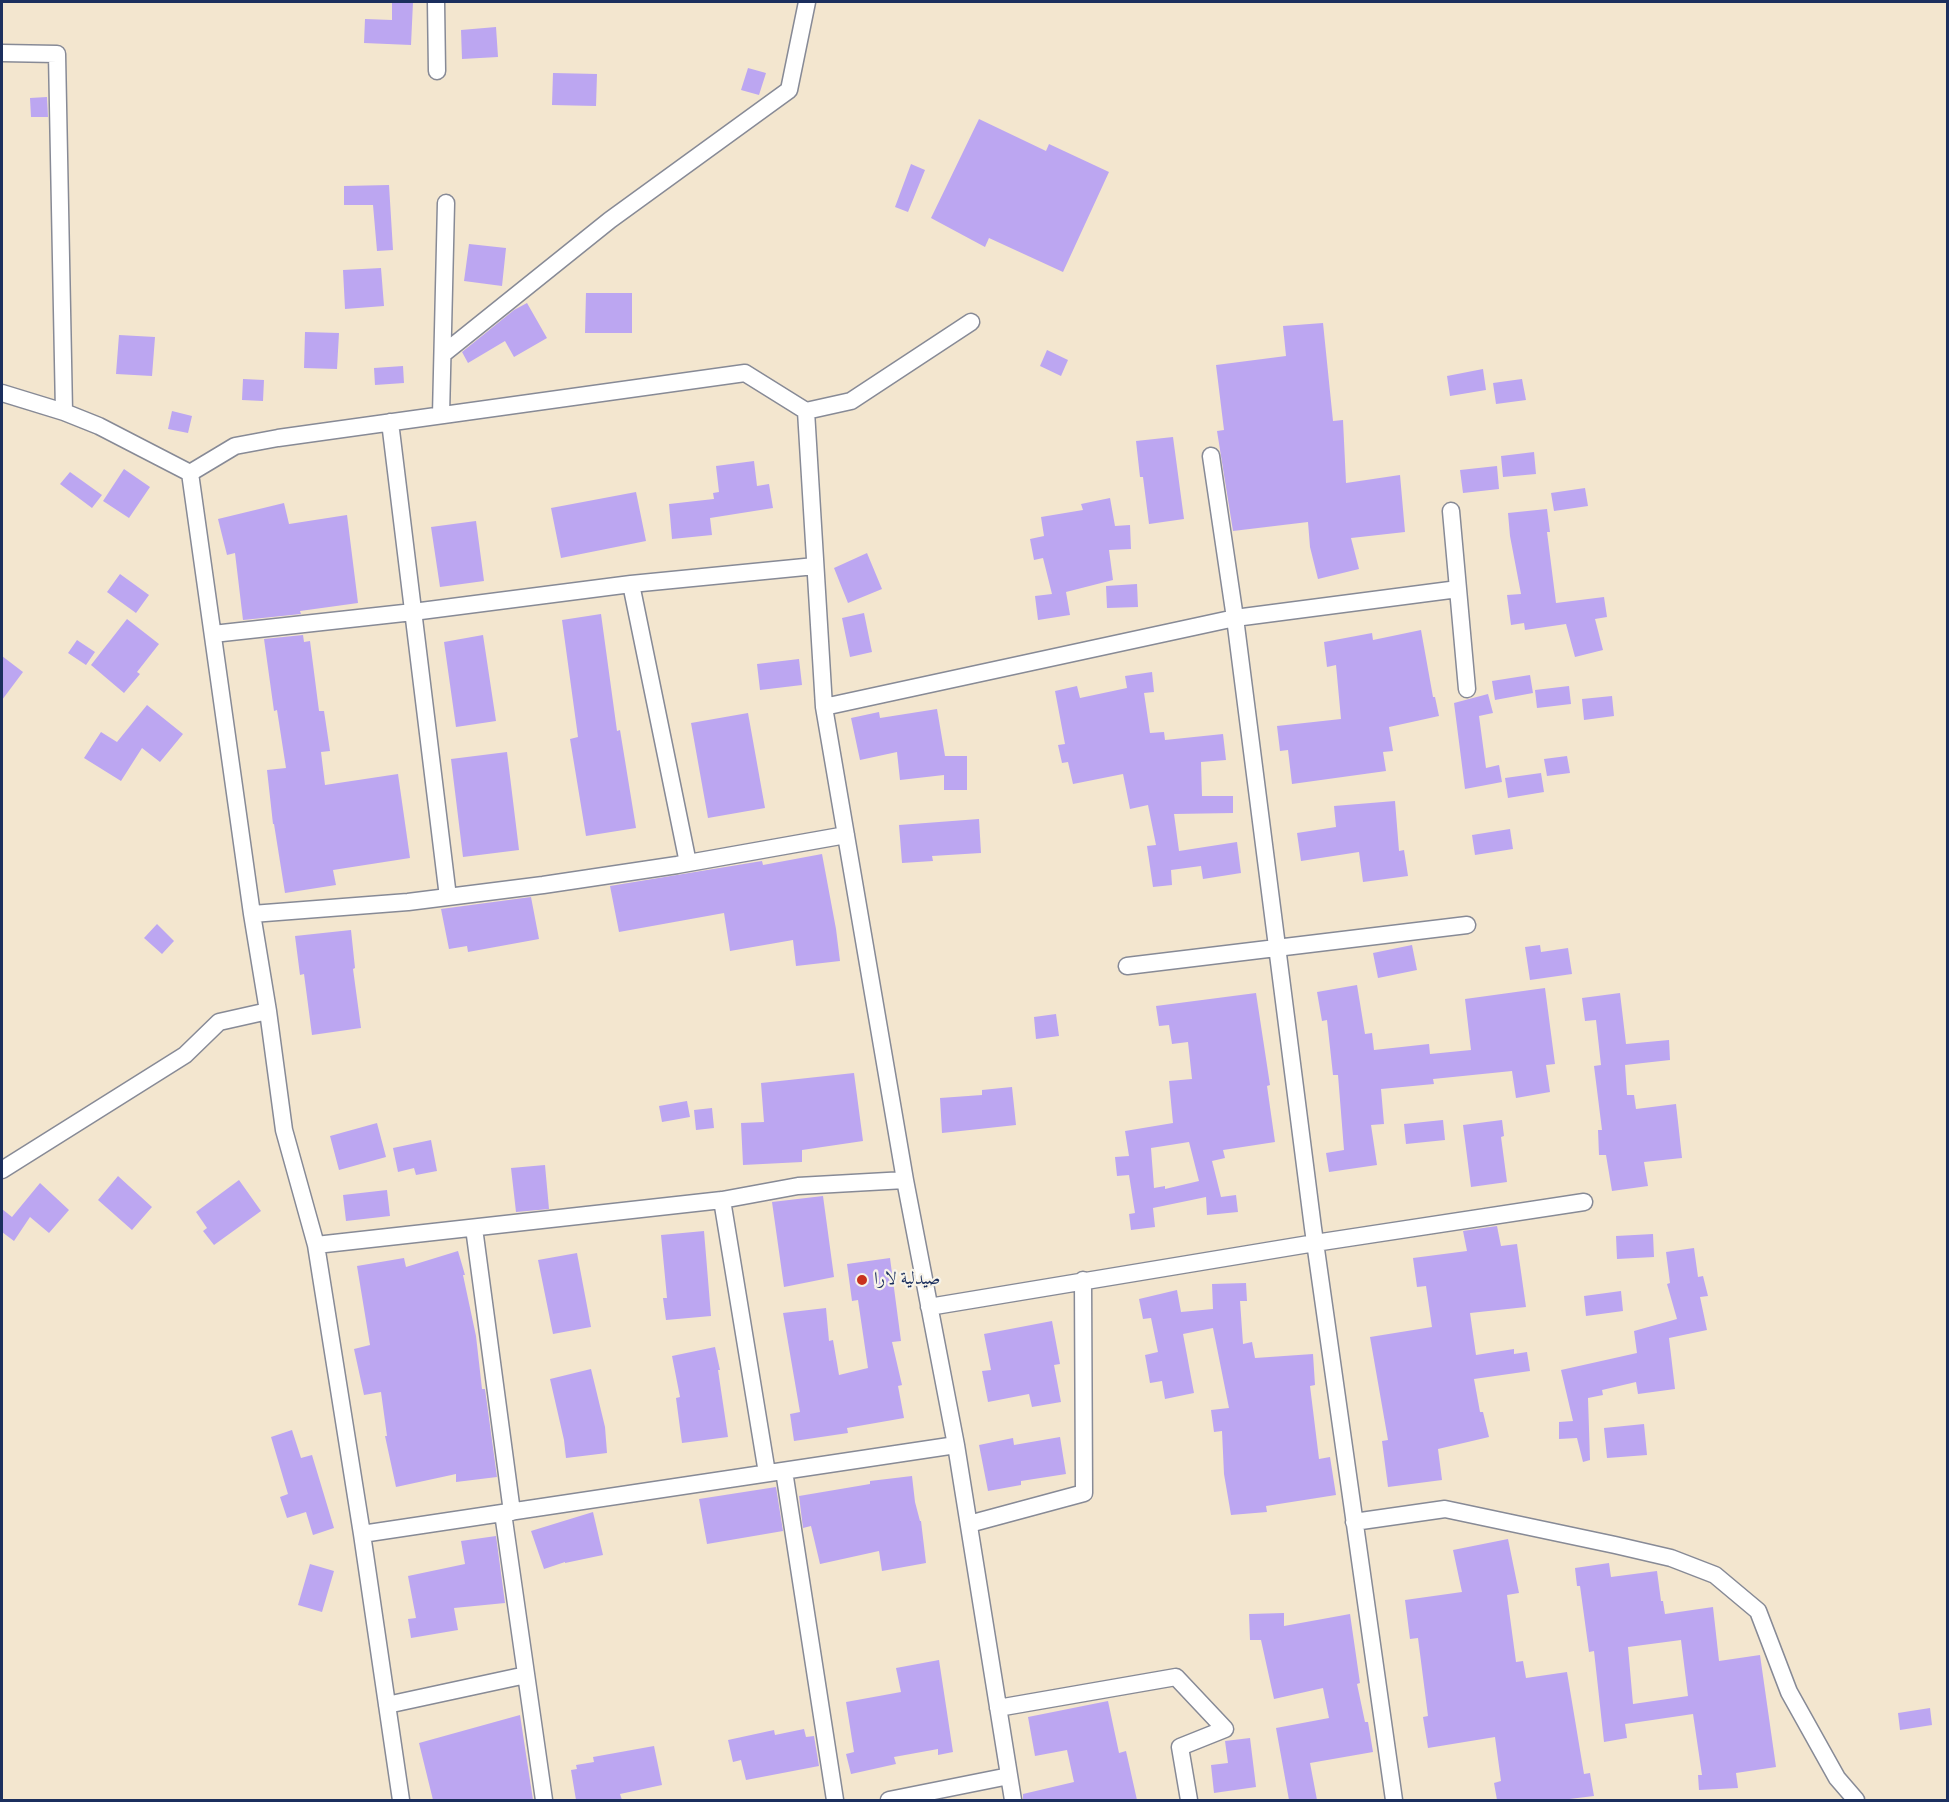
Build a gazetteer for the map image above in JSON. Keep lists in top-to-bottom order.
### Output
{
  "places": ["صيدلية لارا"]
}
